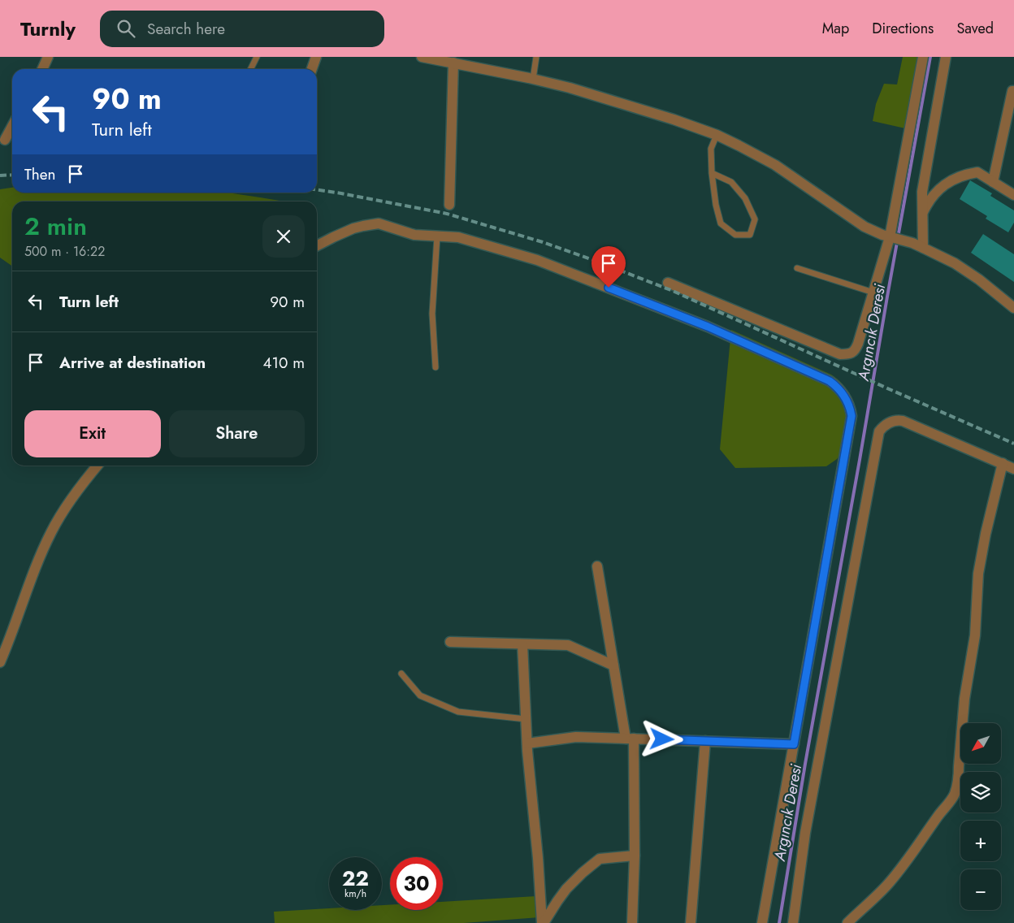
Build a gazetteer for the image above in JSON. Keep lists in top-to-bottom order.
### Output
{
  "water": ["Argıncık Deresi"],
  "north": "bottom left",
  "page": {
    "header": "Turnly",
    "search": "Search here",
    "nav": ["Map", "Directions", "Saved"],
    "turn": ["90 m", "Turn left"],
    "then": "Then",
    "heading": ["2 min", "500 m · 16:22"],
    "list": [
      {
        "name": "Turn left",
        "value": "90 m"
      },
      {
        "name": "Arrive at destination",
        "value": "410 m"
      }
    ],
    "buttons": ["Exit", "Share"],
    "map_buttons": ["+", "−"],
    "speed": "22 km/h",
    "limit": "30"
  }
}
